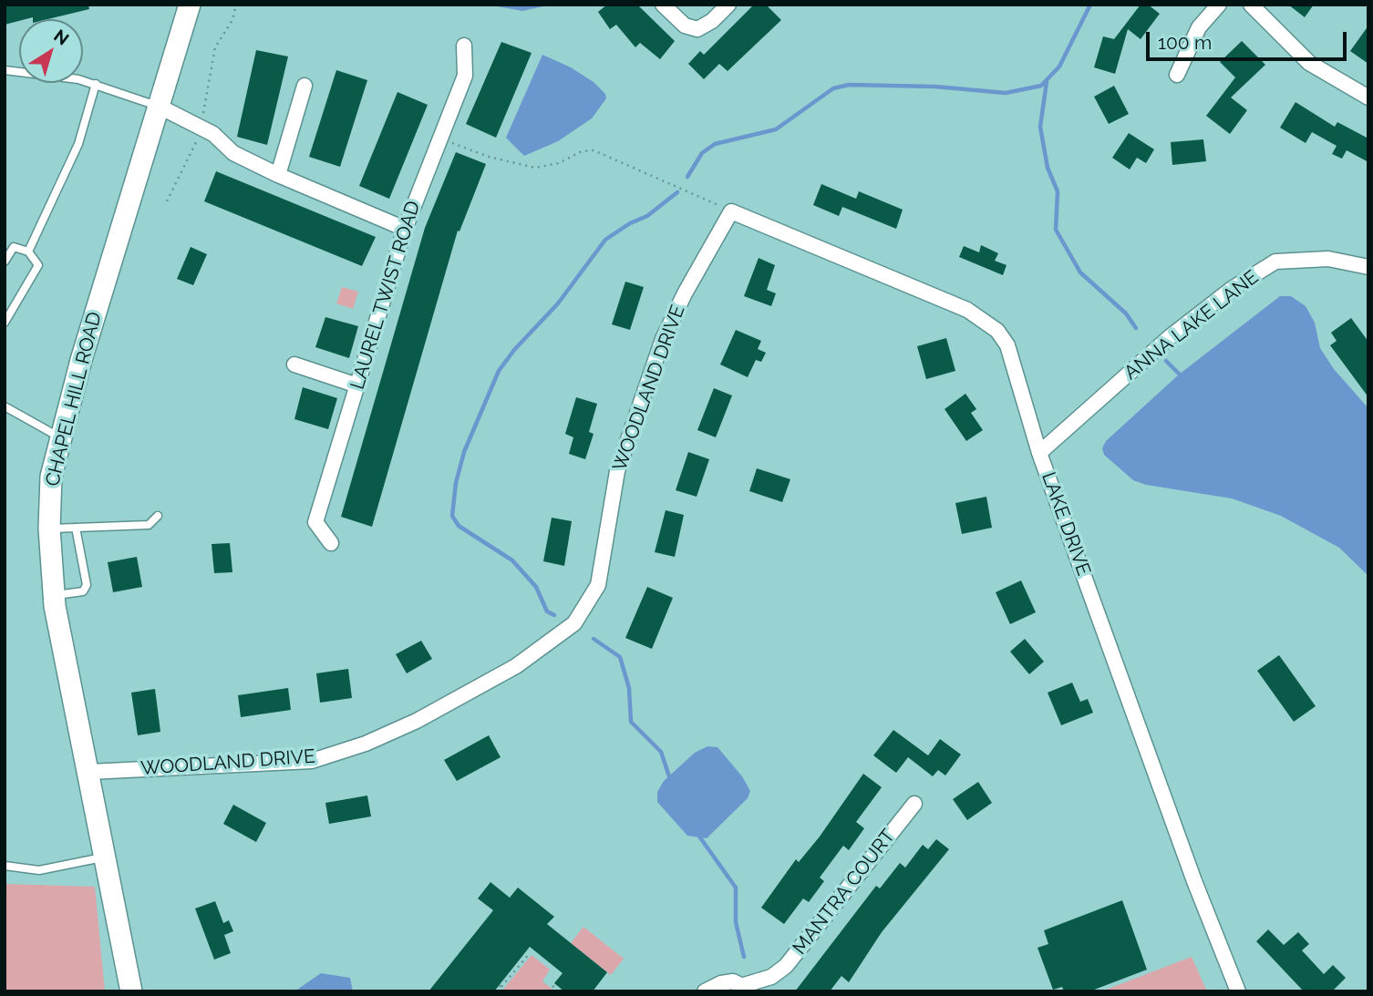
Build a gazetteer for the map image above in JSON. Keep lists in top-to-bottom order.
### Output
{
  "streets": {
    "main road": ["CHAPEL HILL ROAD"],
    "street": [
      "LAUREL TWIST ROAD",
      "ANNA LAKE LANE",
      "WOODLAND DRIVE",
      "LAKE DRIVE",
      "MANTRA COURT"
    ]
  },
  "crossings": [
    ["ANNA LAKE LANE", "LAKE DRIVE"],
    ["WOODLAND DRIVE", "CHAPEL HILL ROAD"],
    ["WOODLAND DRIVE", "LAKE DRIVE"]
  ],
  "scale_bar": "100 m",
  "north": "top right"
}
